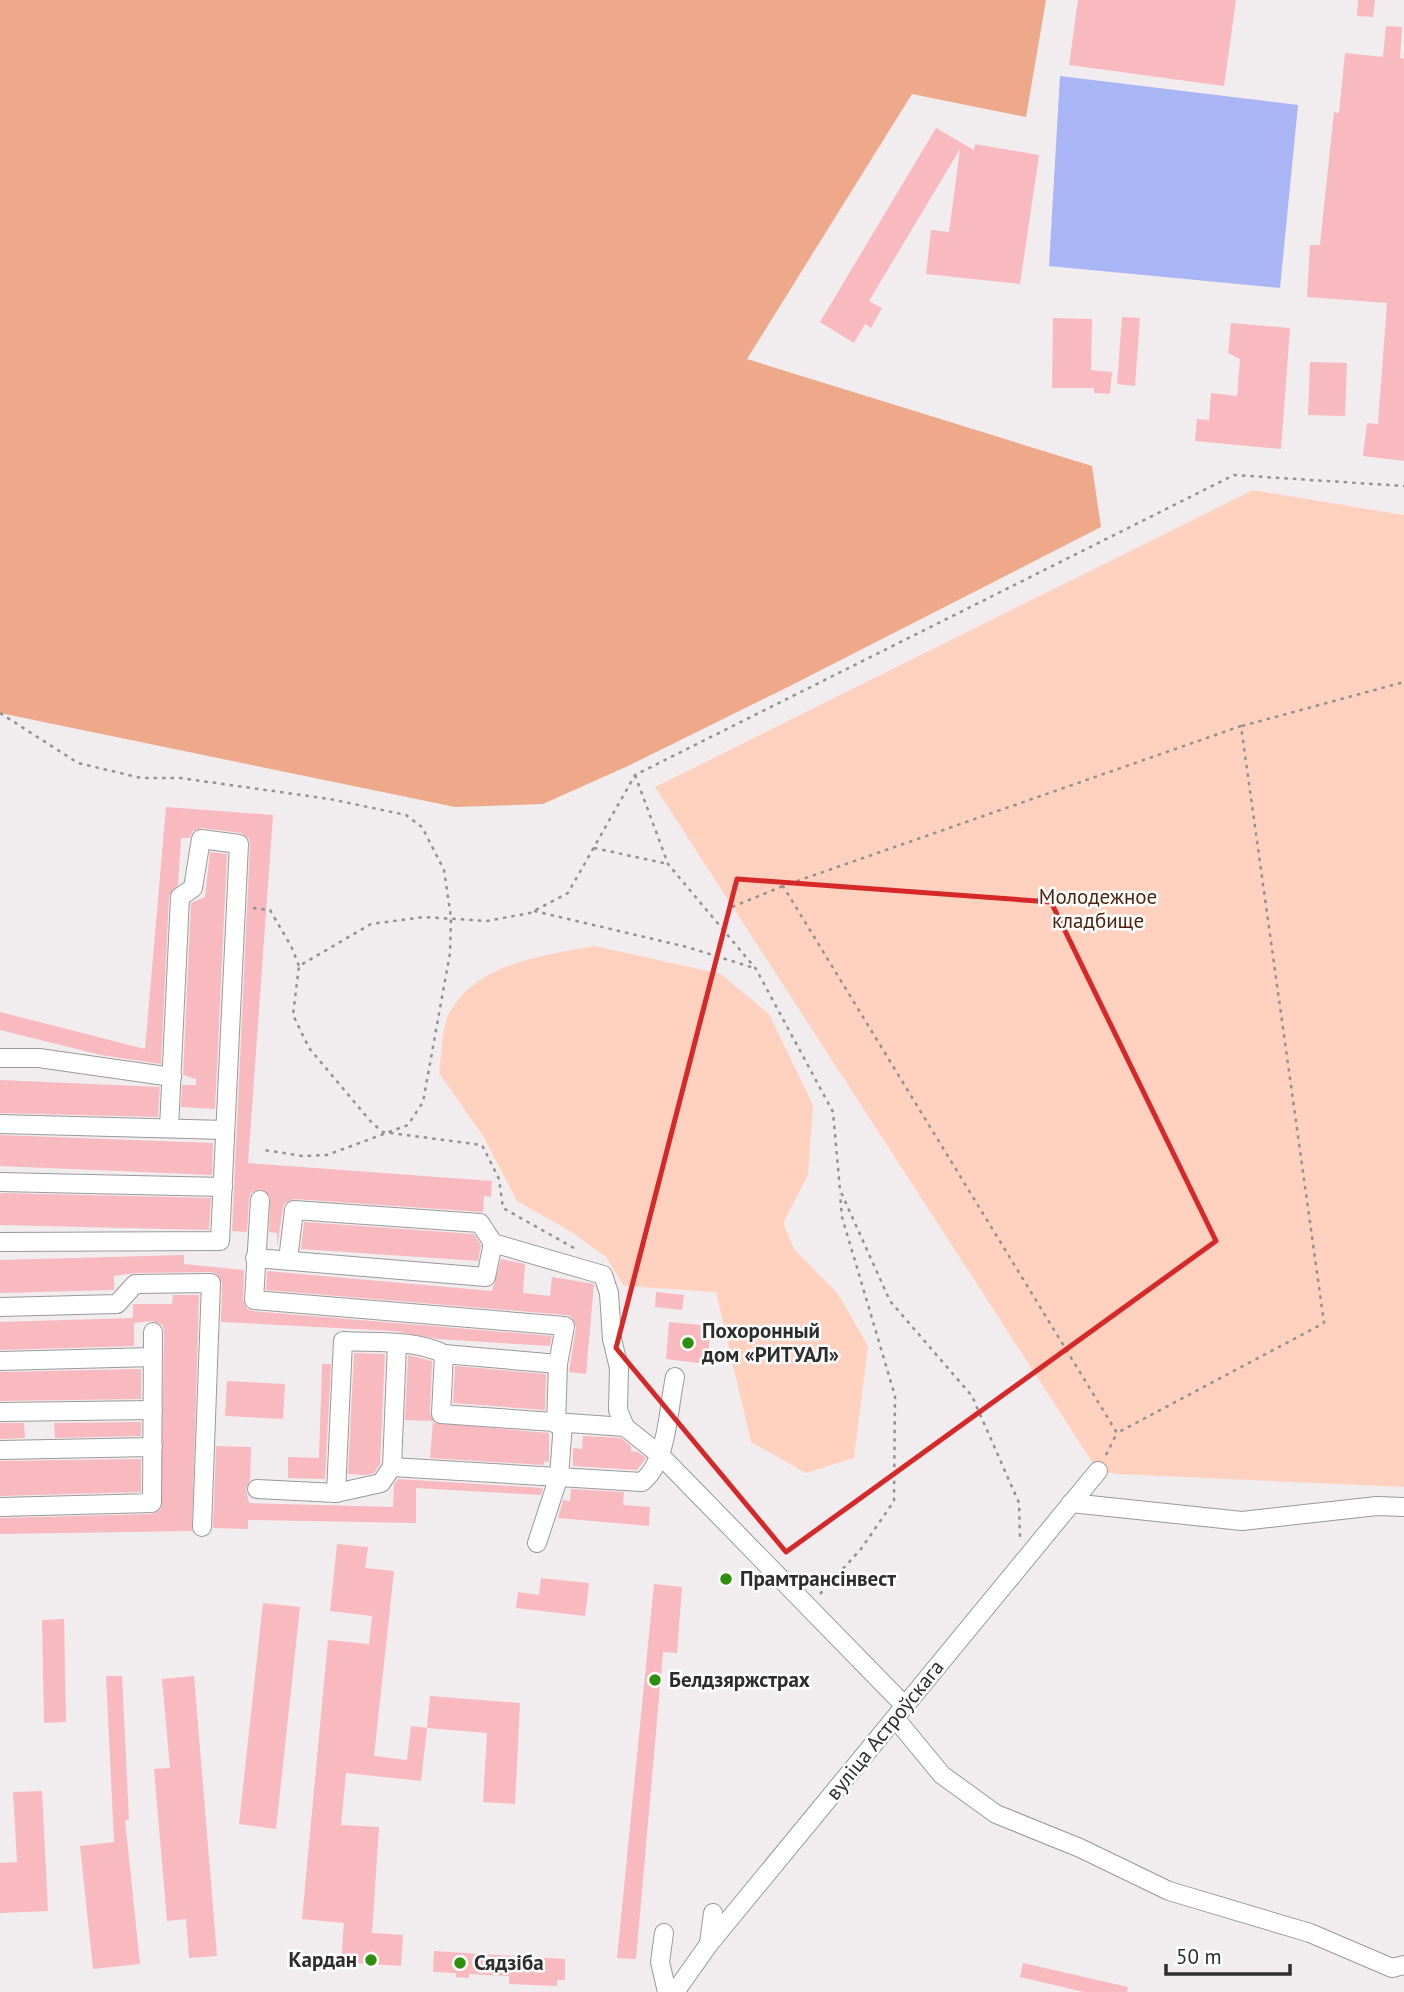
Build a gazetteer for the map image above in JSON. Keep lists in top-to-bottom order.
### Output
{
  "streets": {
    "street": ["вуліца Астроўскага"]
  },
  "parks": ["Молодежное кладбище"],
  "places": [
    "Похоронный дом «РИТУАЛ»",
    "Прамтрансінвест",
    "Белдзяржстрах",
    "Кардан",
    "Сядзіба"
  ],
  "scale_bar": "50 m"
}
